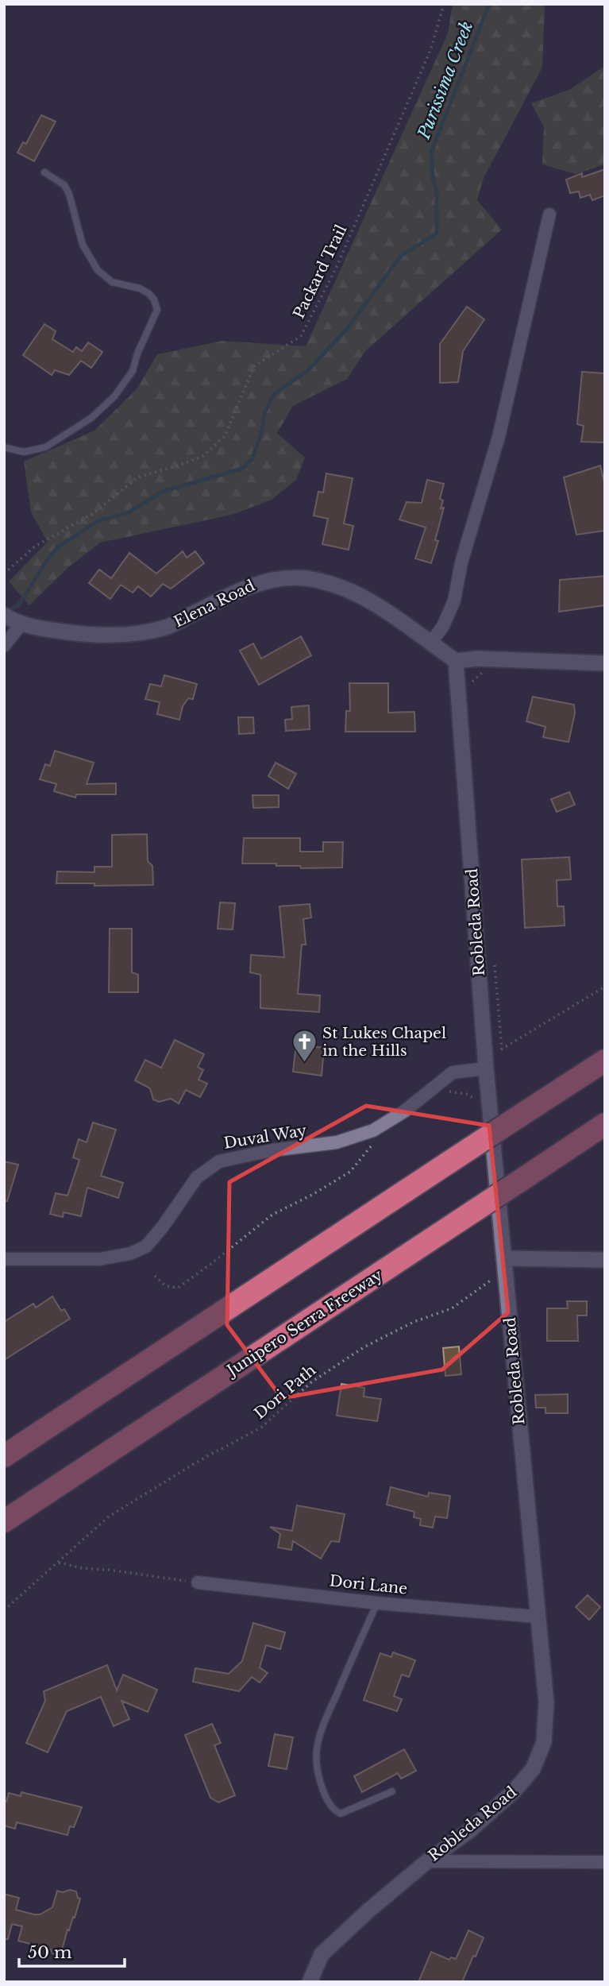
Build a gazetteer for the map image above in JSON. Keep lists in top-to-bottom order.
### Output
{
  "streets": {
    "highway": ["Junipero Serra Freeway"],
    "street": [
      "Elena Road",
      "Robleda Road",
      "Duval Way",
      "Dori Lane"
    ],
    "path": ["Packard Trail", "Dori Path"]
  },
  "crossings": [
    ["Elena Road", "Robleda Road"],
    ["Robleda Road", "Duval Way"],
    ["Robleda Road", "Dori Path"],
    ["Robleda Road", "Dori Lane"]
  ],
  "water": ["Purissima Creek"],
  "places": {
    "church": ["St Lukes Chapel in the Hills"]
  },
  "scale_bar": "50 m"
}
